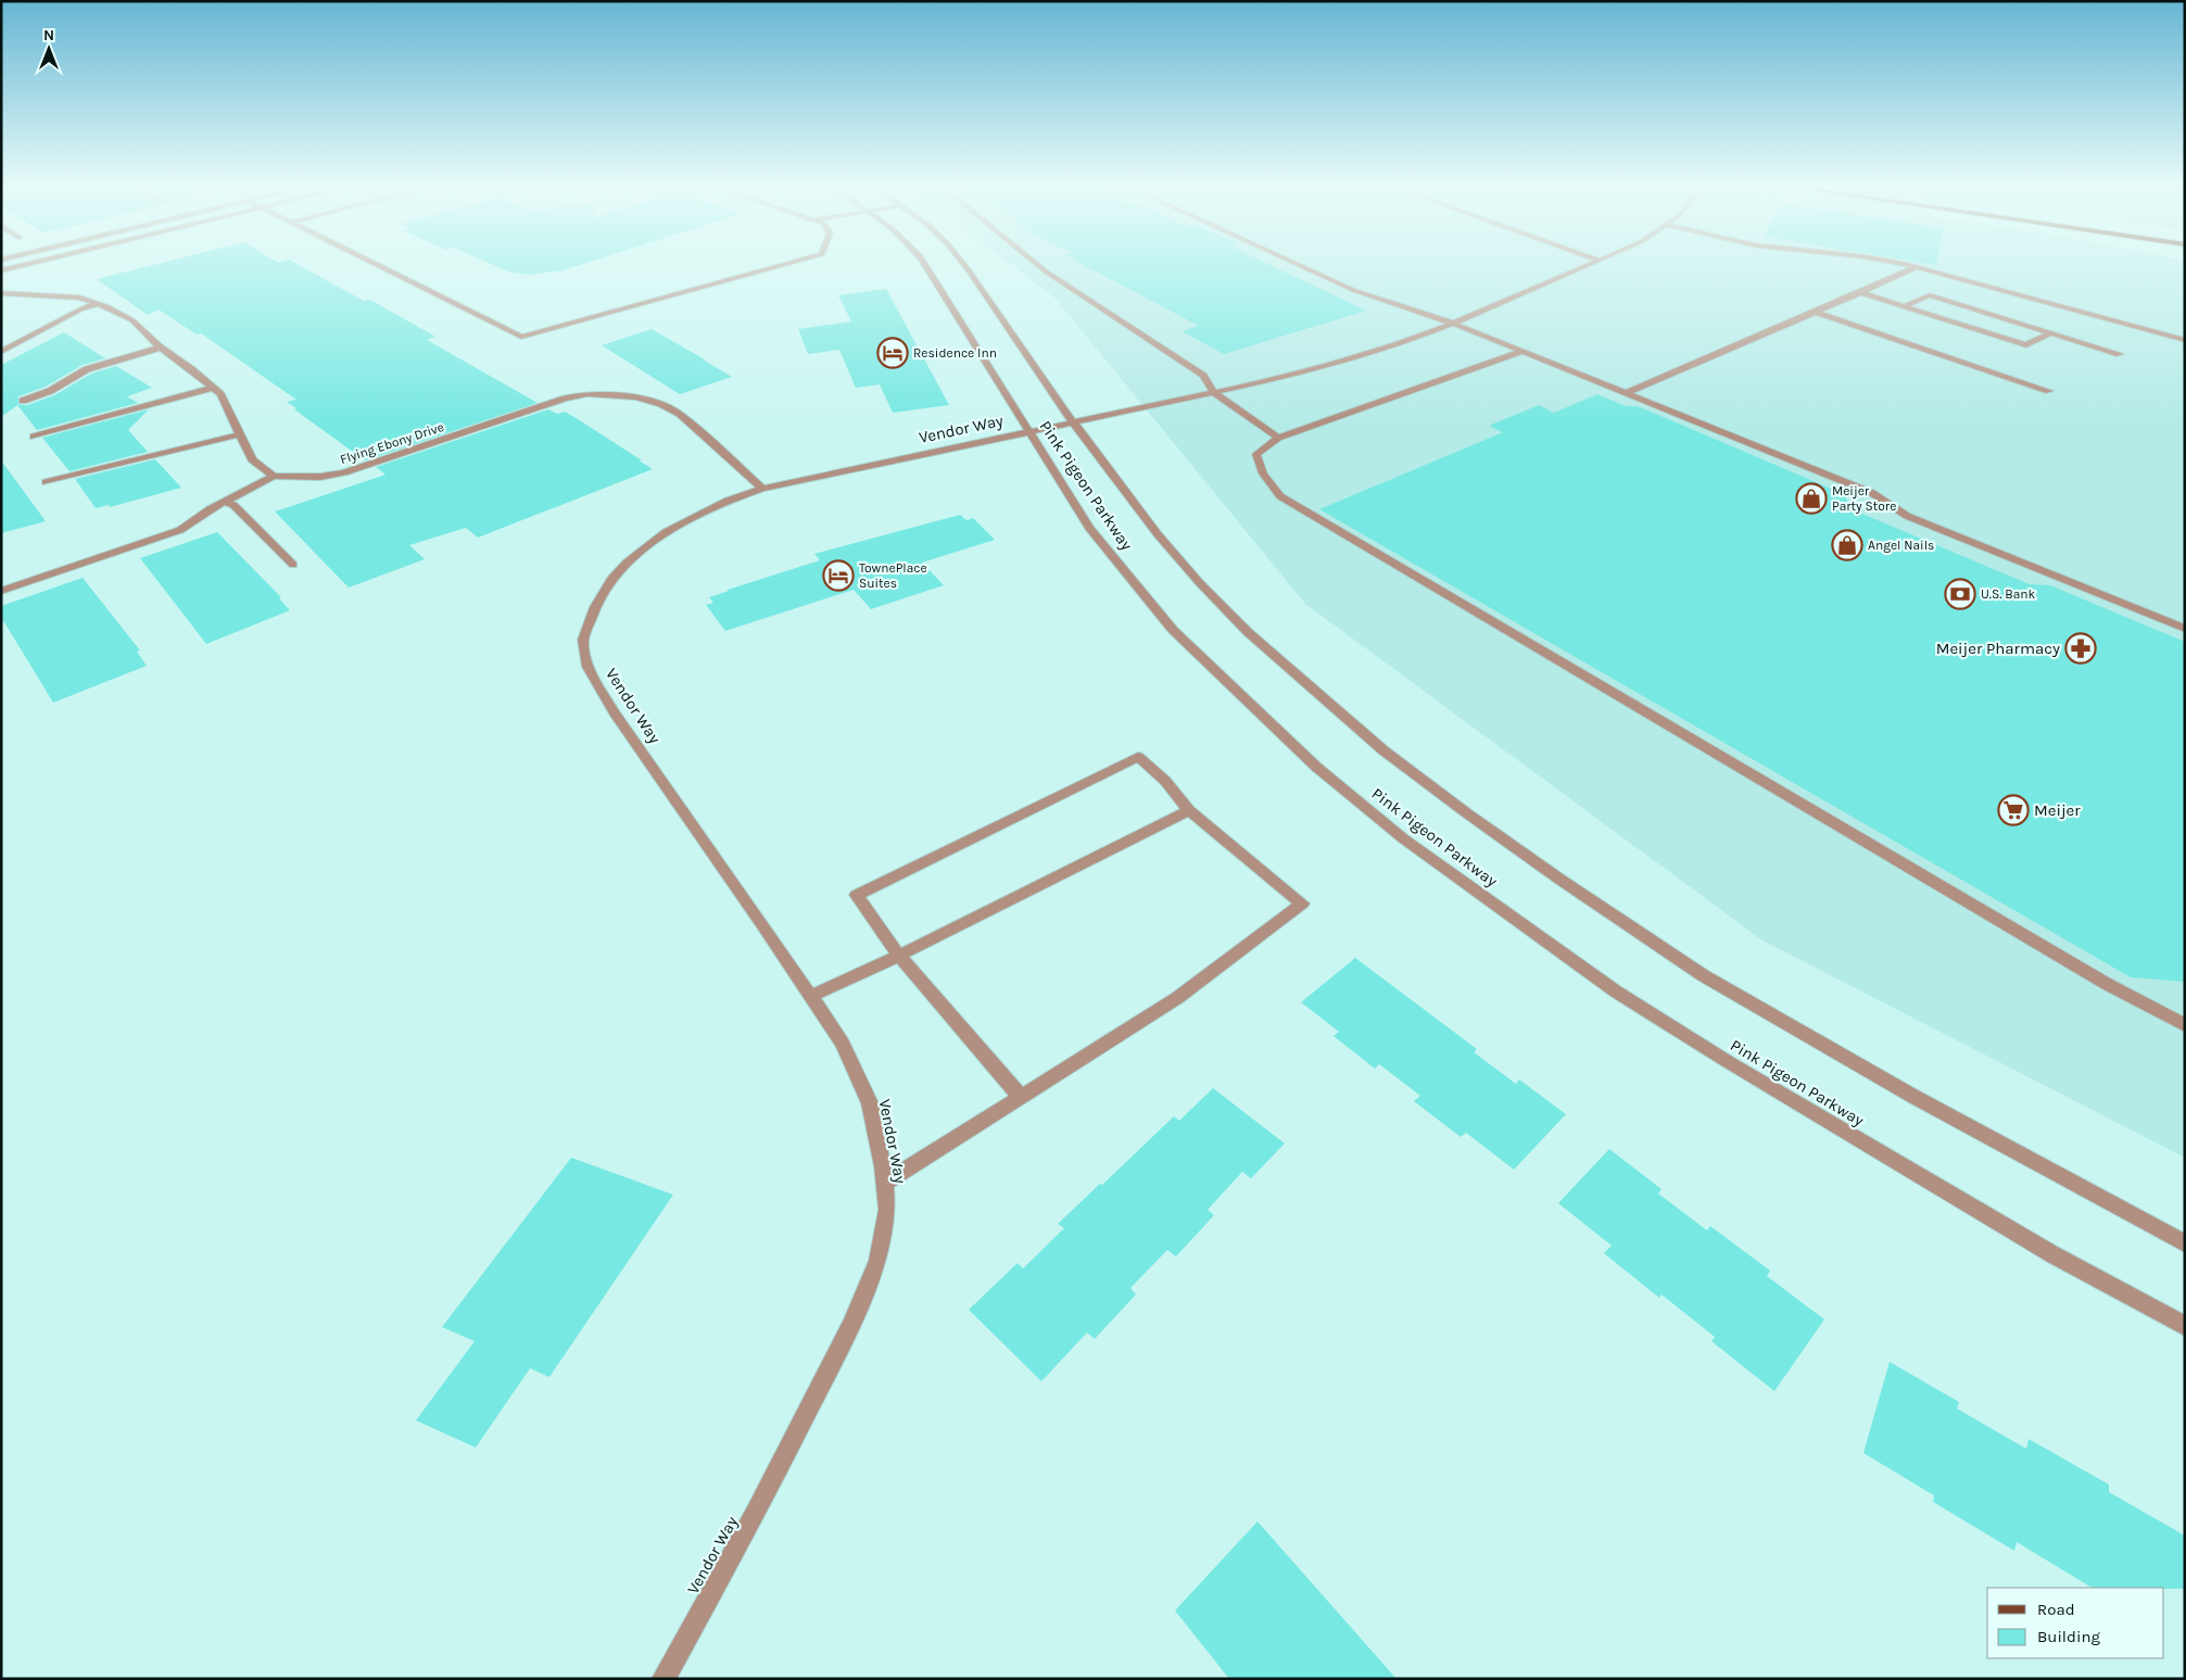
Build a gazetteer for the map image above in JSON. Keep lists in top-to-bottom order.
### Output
{
  "streets": {
    "street": ["Vendor Way", "Flying Ebony Drive", "Pink Pigeon Parkway"]
  },
  "crossings": [
    ["Vendor Way", "Flying Ebony Drive"],
    ["Vendor Way", "Pink Pigeon Parkway"]
  ],
  "places": {
    "hotel": ["Residence Inn", "TownePlace Suites"],
    "shop": ["Meijer Party Store", "Angel Nails"],
    "bank": ["U.S. Bank"],
    "pharmacy": ["Meijer Pharmacy"],
    "supermarket": ["Meijer"]
  },
  "legend": ["Road", "Building"],
  "north": "top"
}
